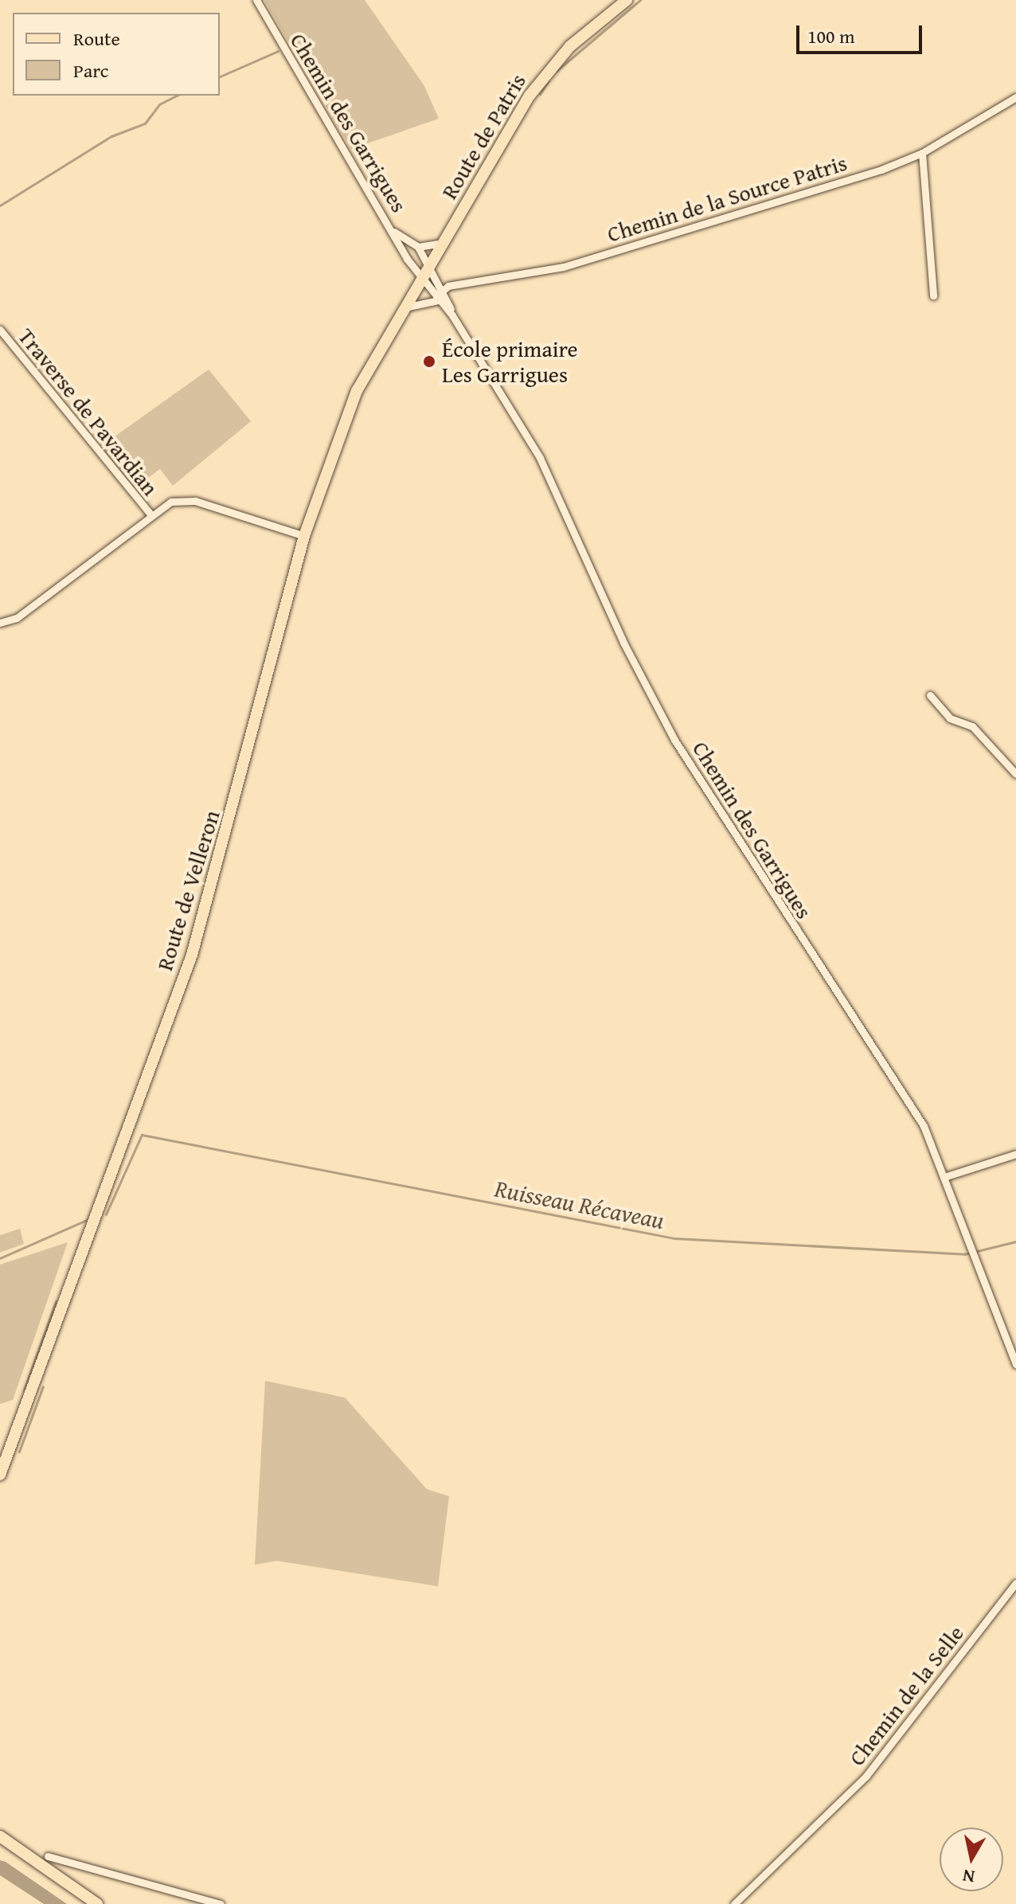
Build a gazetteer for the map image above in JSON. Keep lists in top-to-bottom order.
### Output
{
  "streets": {
    "main road": ["Route de Patris", "Route de Velleron"],
    "street": [
      "Chemin des Garrigues",
      "Chemin de la Source Patris",
      "Traverse de Pavardian",
      "Chemin de la Selle"
    ]
  },
  "crossings": [
    ["Chemin des Garrigues", "Route de Patris"],
    ["Chemin des Garrigues", "Chemin de la Source Patris"],
    ["Route de Patris", "Route de Velleron"]
  ],
  "water": ["Ruisseau Récaveau"],
  "places": ["École primaire Les Garrigues"],
  "legend": ["Route", "Parc"],
  "scale_bar": "100 m",
  "north": "bottom"
}
